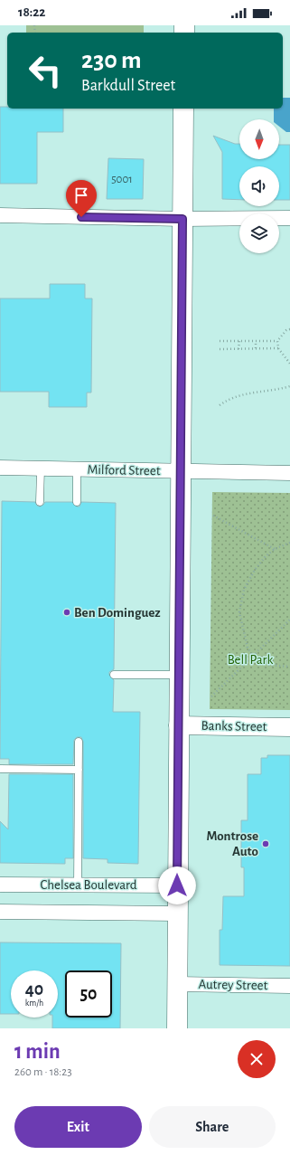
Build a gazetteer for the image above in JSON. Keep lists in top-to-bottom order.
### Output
{
  "streets": {
    "street": [
      "Milford Street",
      "Banks Street",
      "Chelsea Boulevard",
      "Autrey Street"
    ]
  },
  "parks": ["Bell Park"],
  "places": ["Ben Dominguez", "Montrose Auto"],
  "house_numbers": ["5001"],
  "north": "bottom",
  "page": {
    "status": "18:22",
    "turn": ["230 m", "Barkdull Street"],
    "speed": "40 km/h",
    "limit": "50",
    "heading": ["1 min", "260 m · 18:23"],
    "buttons": ["Exit", "Share"]
  }
}
